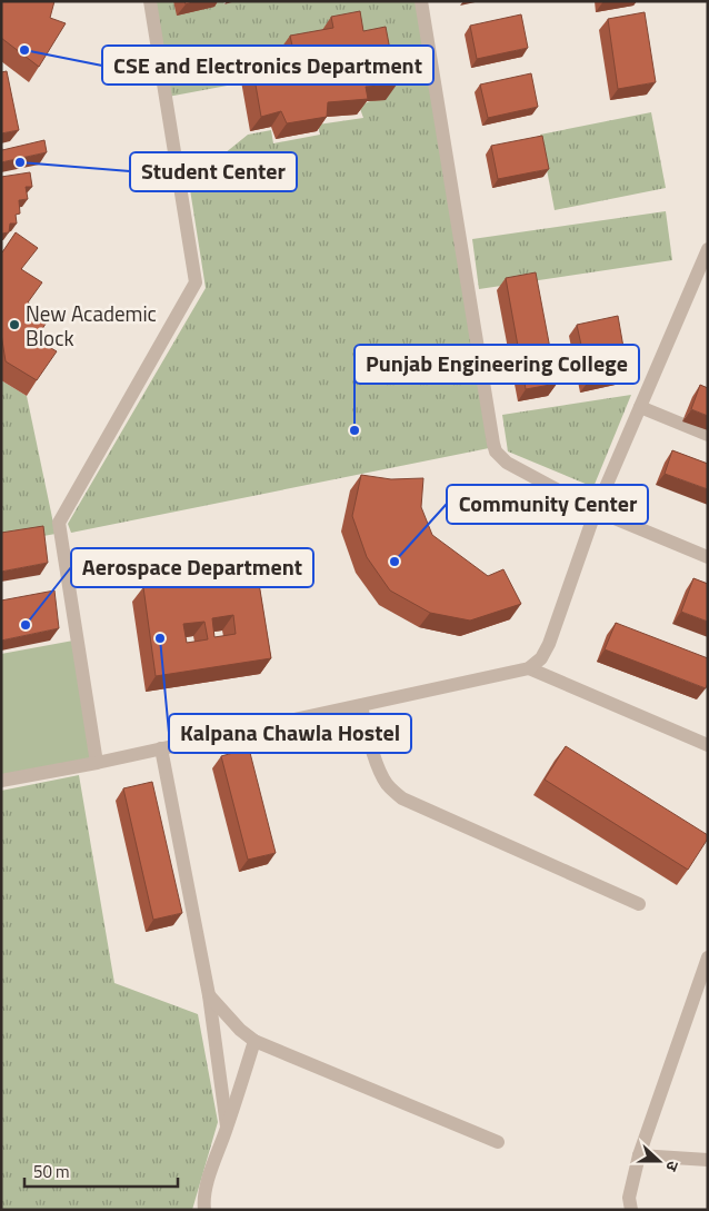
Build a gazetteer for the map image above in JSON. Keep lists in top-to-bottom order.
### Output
{
  "places": [
    "CSE and Electronics Department",
    "Student Center",
    "New Academic Block",
    "Punjab Engineering College",
    "Community Center",
    "Aerospace Department",
    "Kalpana Chawla Hostel"
  ],
  "scale_bar": "50 m",
  "north": "right"
}
